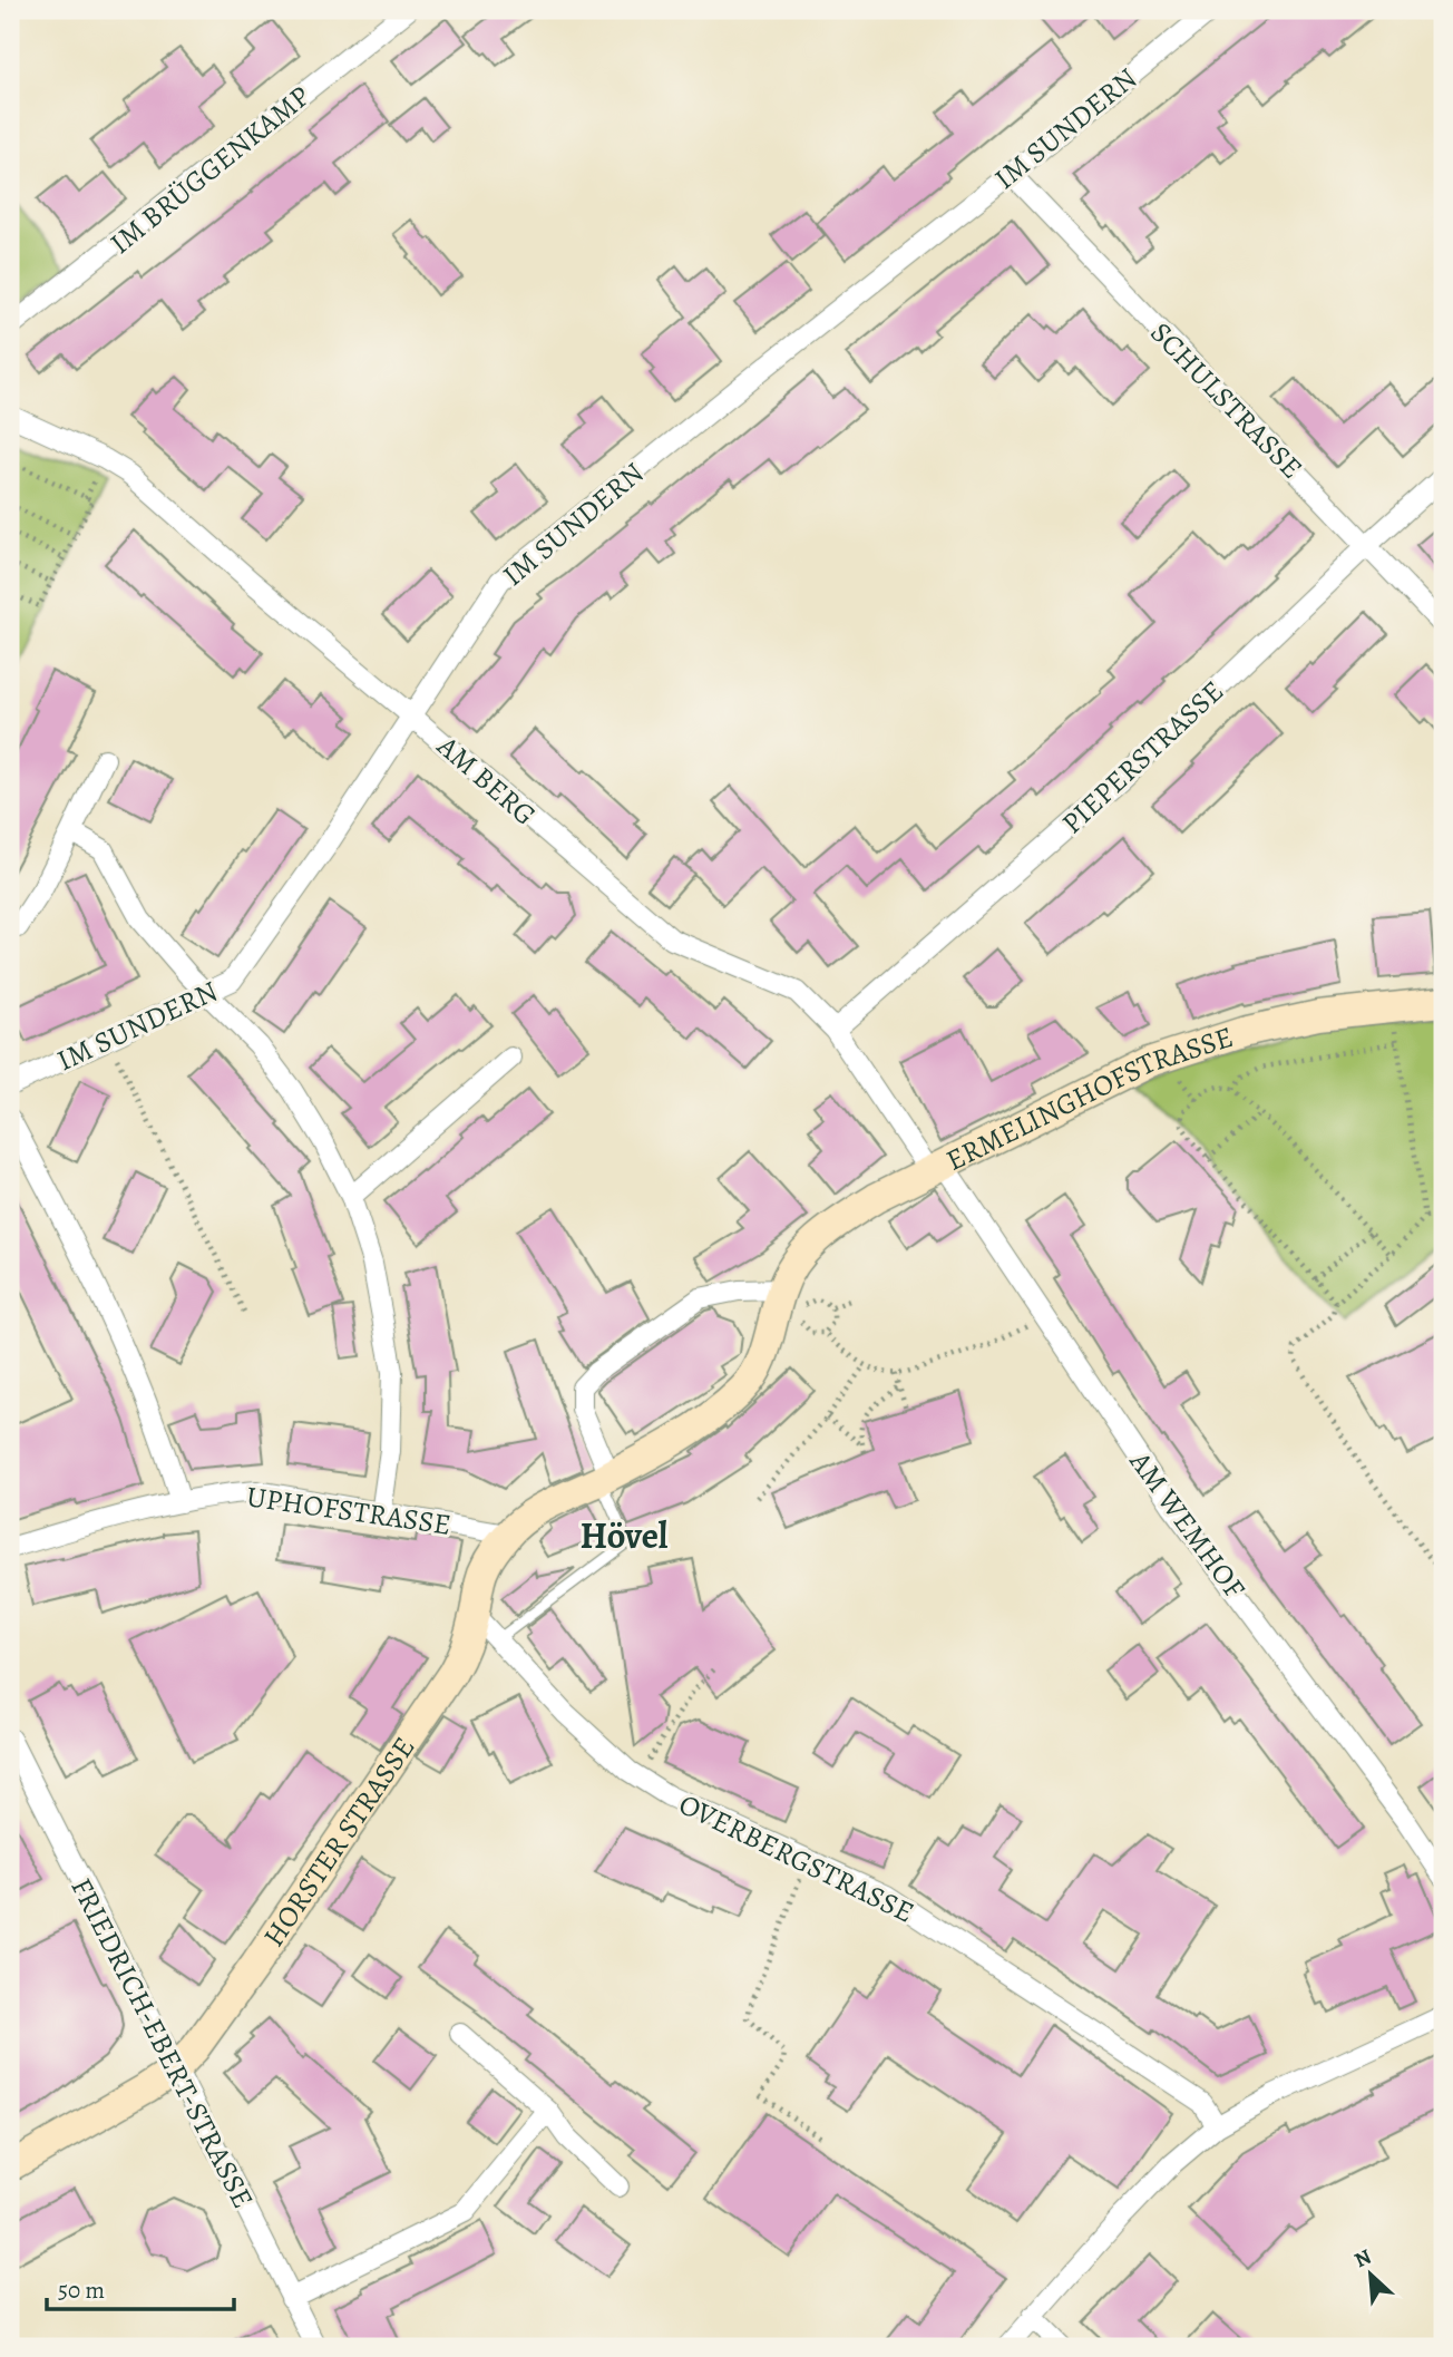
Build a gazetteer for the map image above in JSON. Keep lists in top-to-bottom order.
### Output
{
  "streets": {
    "street": [
      "IM SUNDERN",
      "IM BRÜGGENKAMP",
      "SCHULSTRASSE",
      "PIEPERSTRASSE",
      "AM BERG",
      "ERMELINGHOFSTRASSE",
      "UPHOFSTRASSE",
      "AM WEMHOF",
      "HORSTER STRASSE",
      "OVERBERGSTRASSE",
      "FRIEDRICH-EBERT-STRASSE"
    ]
  },
  "crossings": [
    ["IM SUNDERN", "SCHULSTRASSE"],
    ["IM SUNDERN", "AM BERG"],
    ["SCHULSTRASSE", "PIEPERSTRASSE"],
    ["PIEPERSTRASSE", "AM BERG"],
    ["AM BERG", "ERMELINGHOFSTRASSE"],
    ["AM BERG", "AM WEMHOF"],
    ["ERMELINGHOFSTRASSE", "AM WEMHOF"],
    ["ERMELINGHOFSTRASSE", "HORSTER STRASSE"],
    ["UPHOFSTRASSE", "HORSTER STRASSE"],
    ["HORSTER STRASSE", "OVERBERGSTRASSE"],
    ["HORSTER STRASSE", "FRIEDRICH-EBERT-STRASSE"]
  ],
  "districts": ["Hövel"],
  "scale_bar": "50 m",
  "north": "top left"
}
